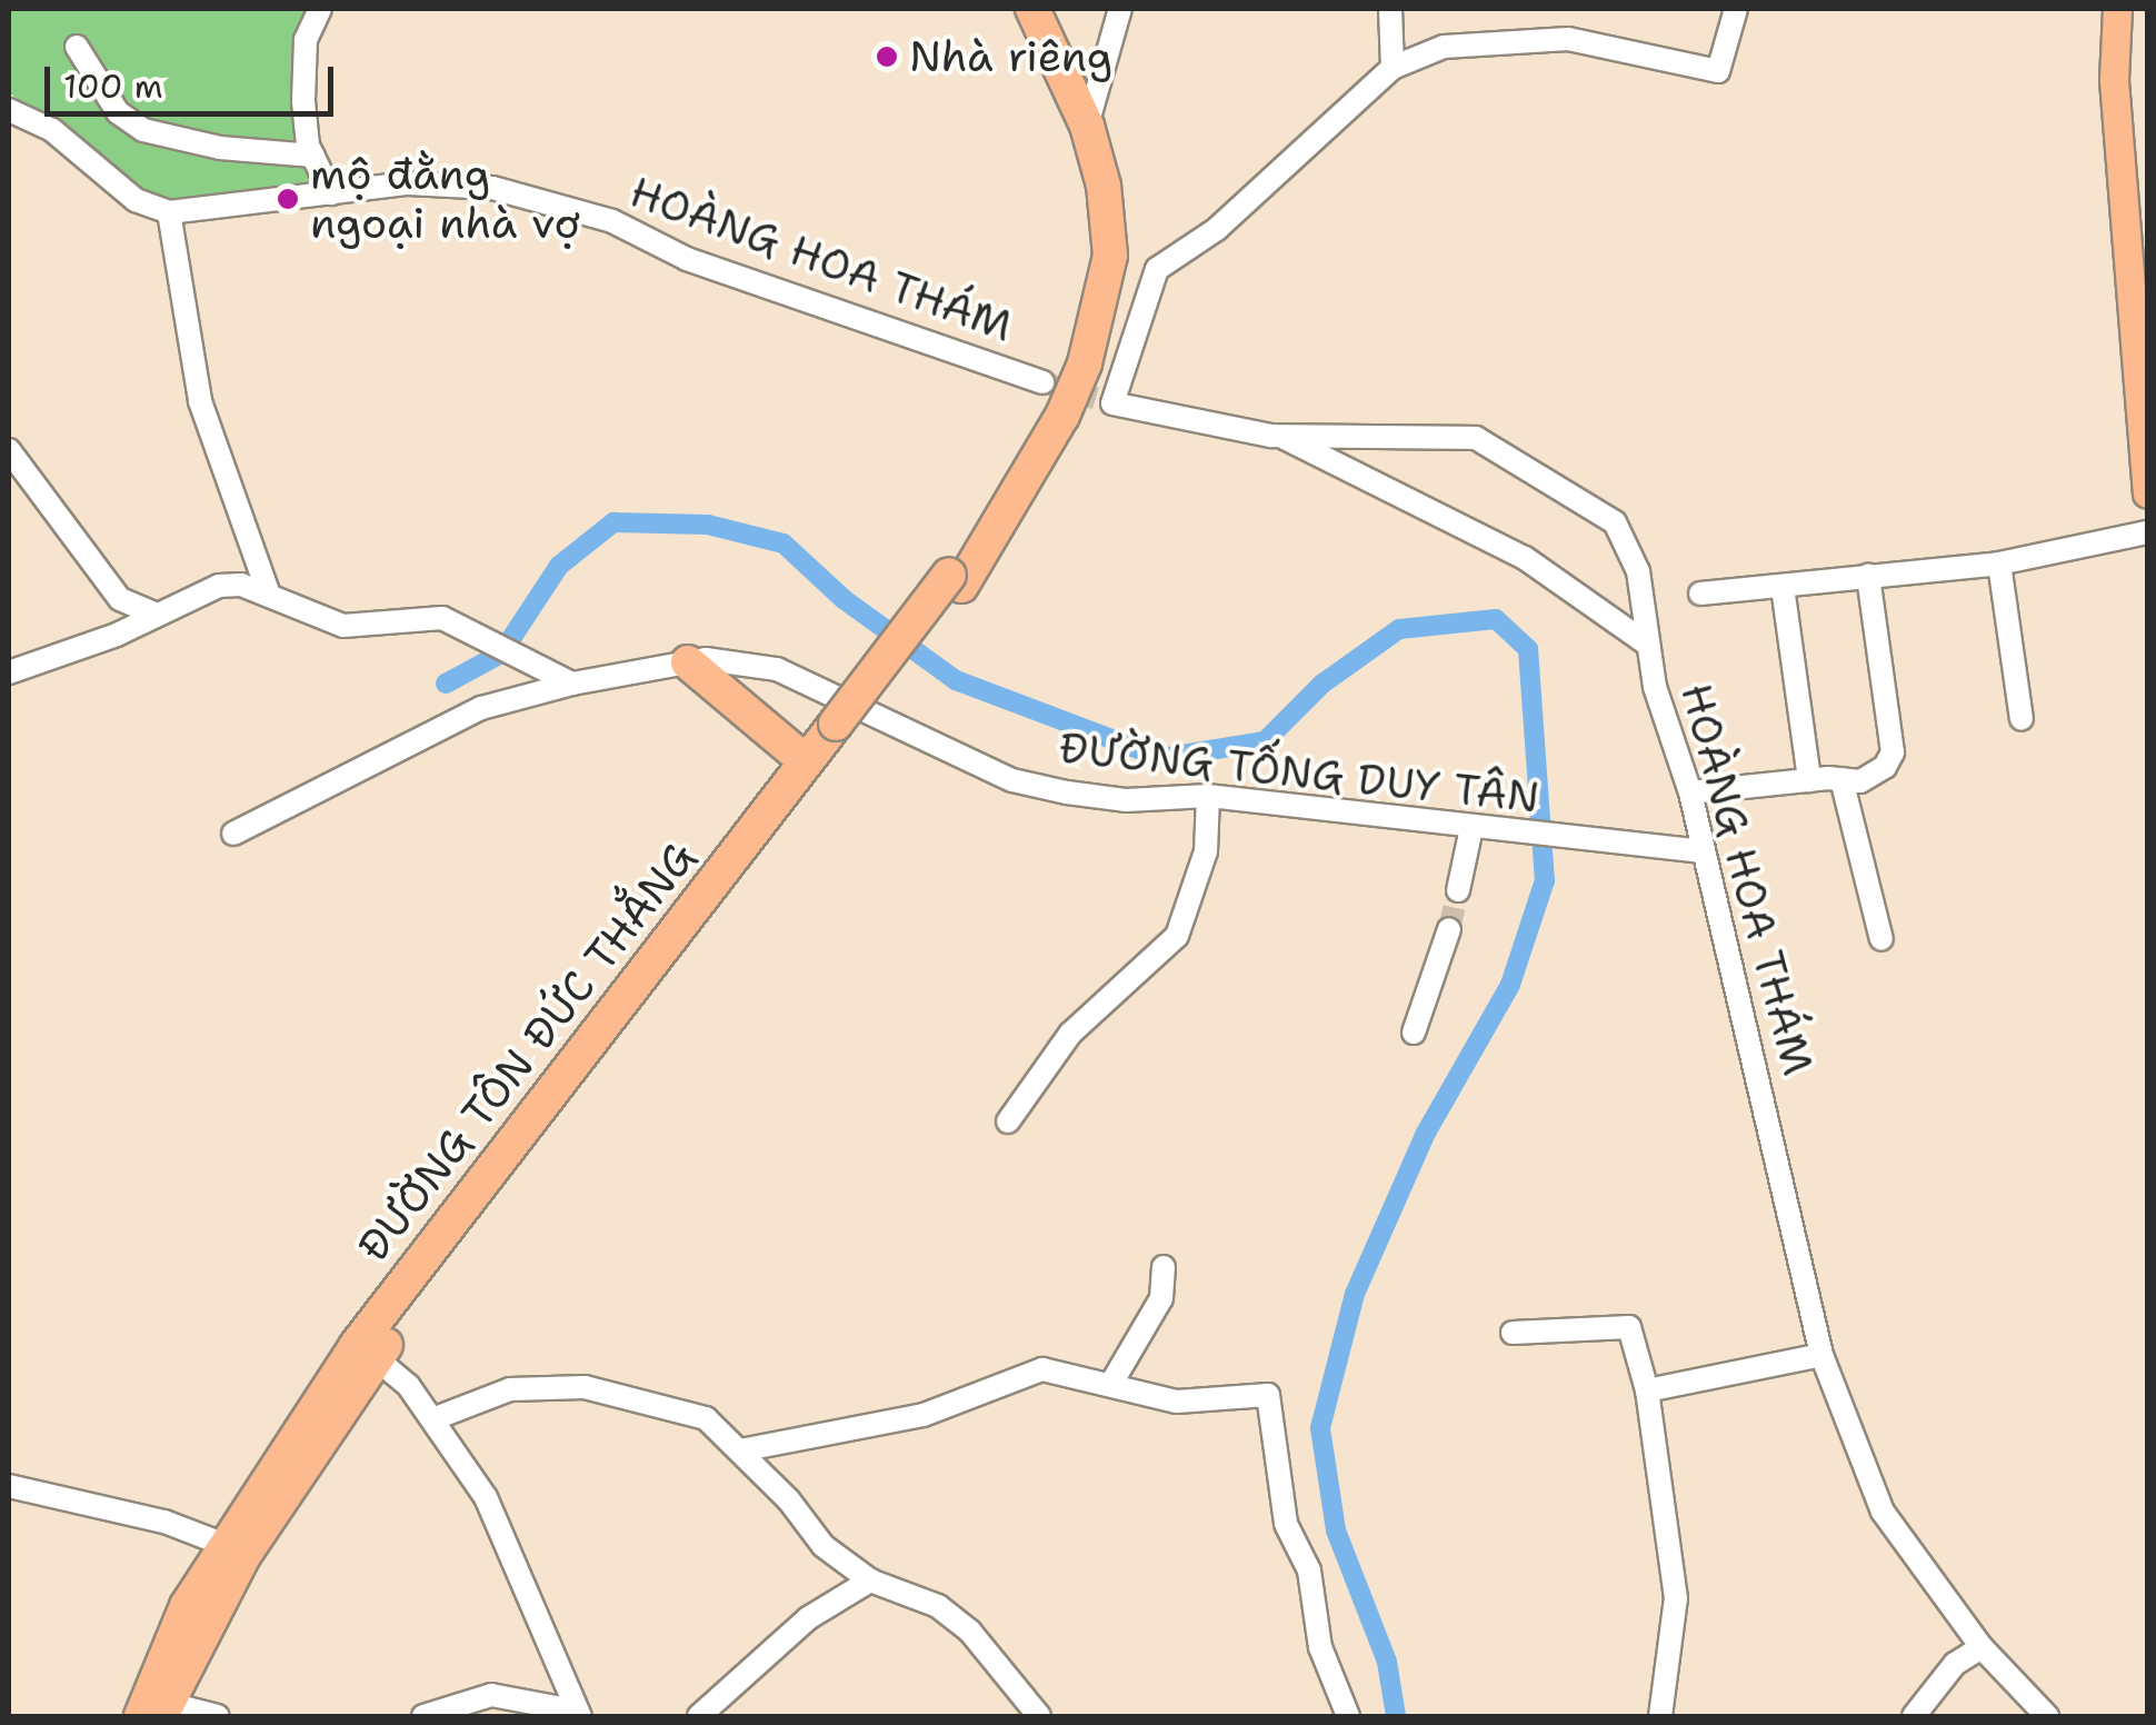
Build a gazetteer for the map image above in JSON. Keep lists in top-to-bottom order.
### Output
{
  "streets": {
    "highway": ["ĐƯỜNG TÔN ĐỨC THẮNG"],
    "street": ["HOÀNG HOA THÁM", "ĐƯỜNG TỐNG DUY TÂN"]
  },
  "crossings": [
    ["HOÀNG HOA THÁM", "ĐƯỜNG TỐNG DUY TÂN"]
  ],
  "places": ["Nhà riêng", "mộ đằng ngoại nhà vợ"],
  "scale_bar": "100 m"
}
